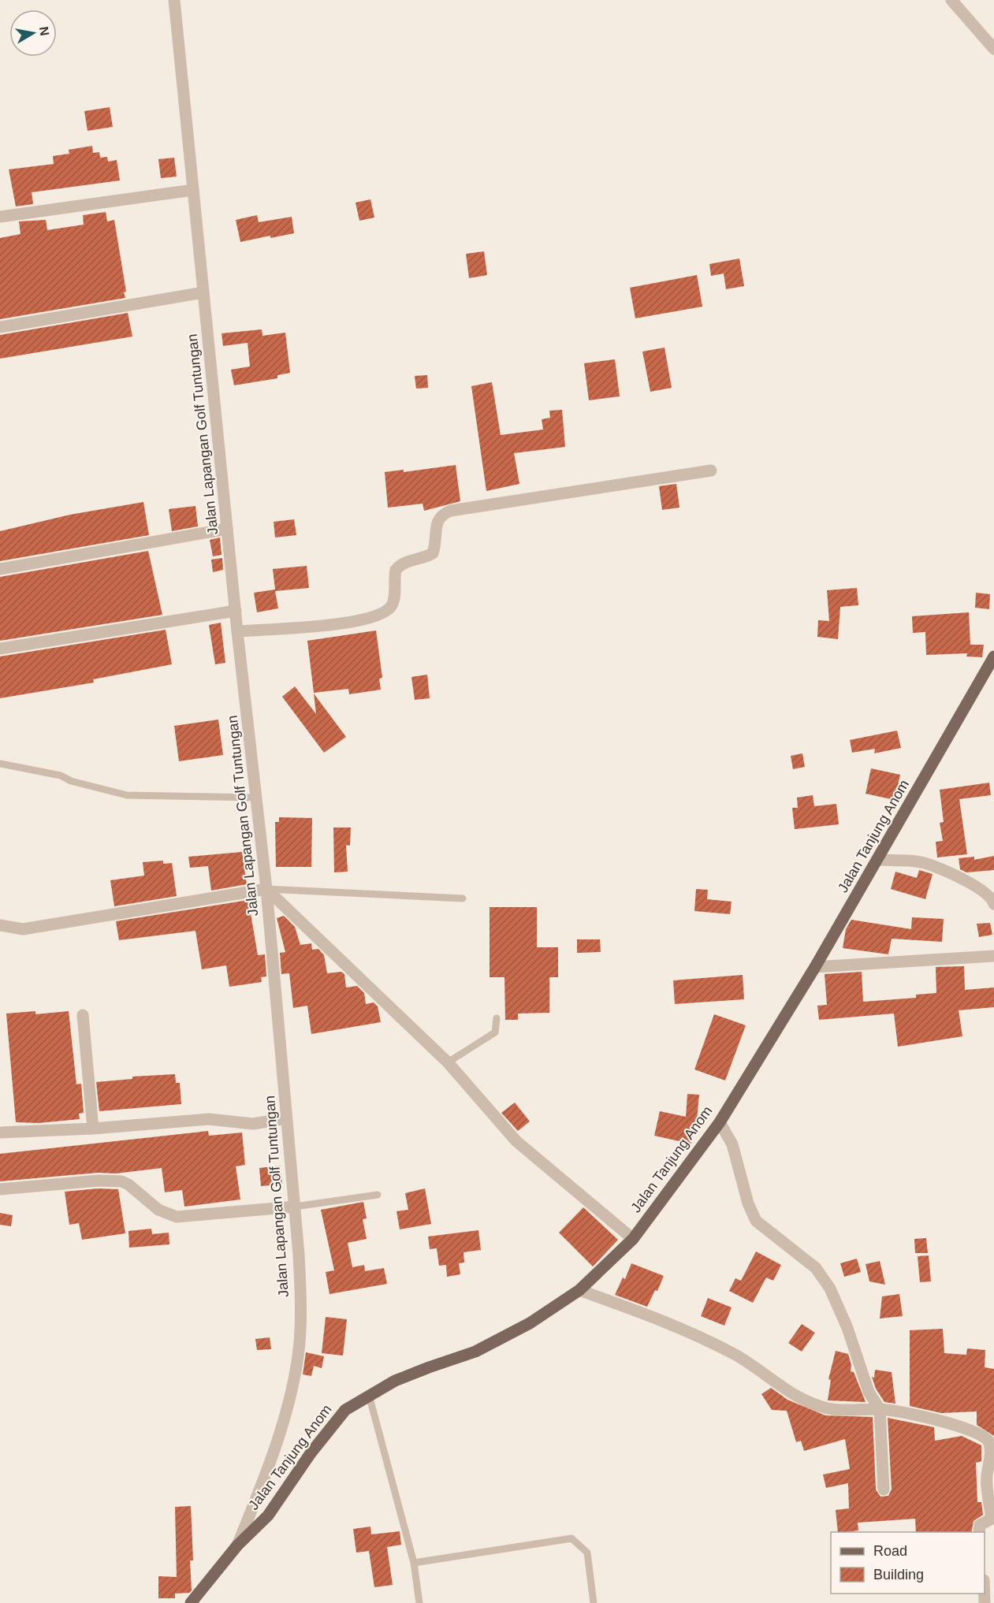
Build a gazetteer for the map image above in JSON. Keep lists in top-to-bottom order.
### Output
{
  "streets": {
    "main road": ["Jalan Lapangan Golf Tuntungan", "Jalan Tanjung Anom"]
  },
  "crossings": [
    ["Jalan Lapangan Golf Tuntungan", "Jalan Tanjung Anom"]
  ],
  "legend": ["Road", "Building"],
  "north": "right"
}
